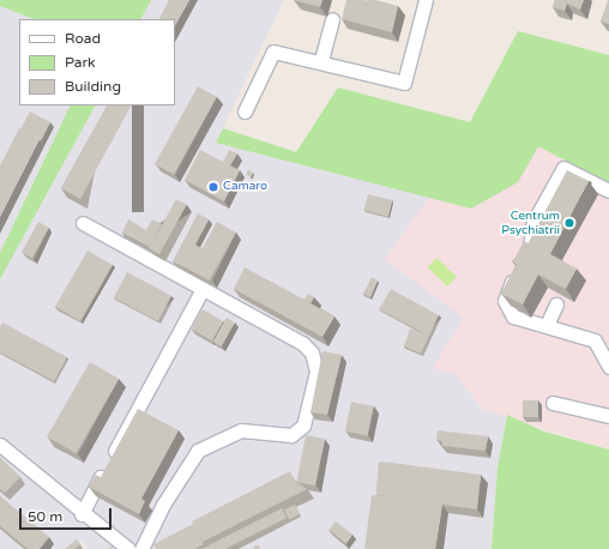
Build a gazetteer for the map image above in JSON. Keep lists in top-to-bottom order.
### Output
{
  "places": ["Camaro", "Centrum Psychiatrii"],
  "legend": ["Road", "Park", "Building"],
  "scale_bar": "50 m"
}
